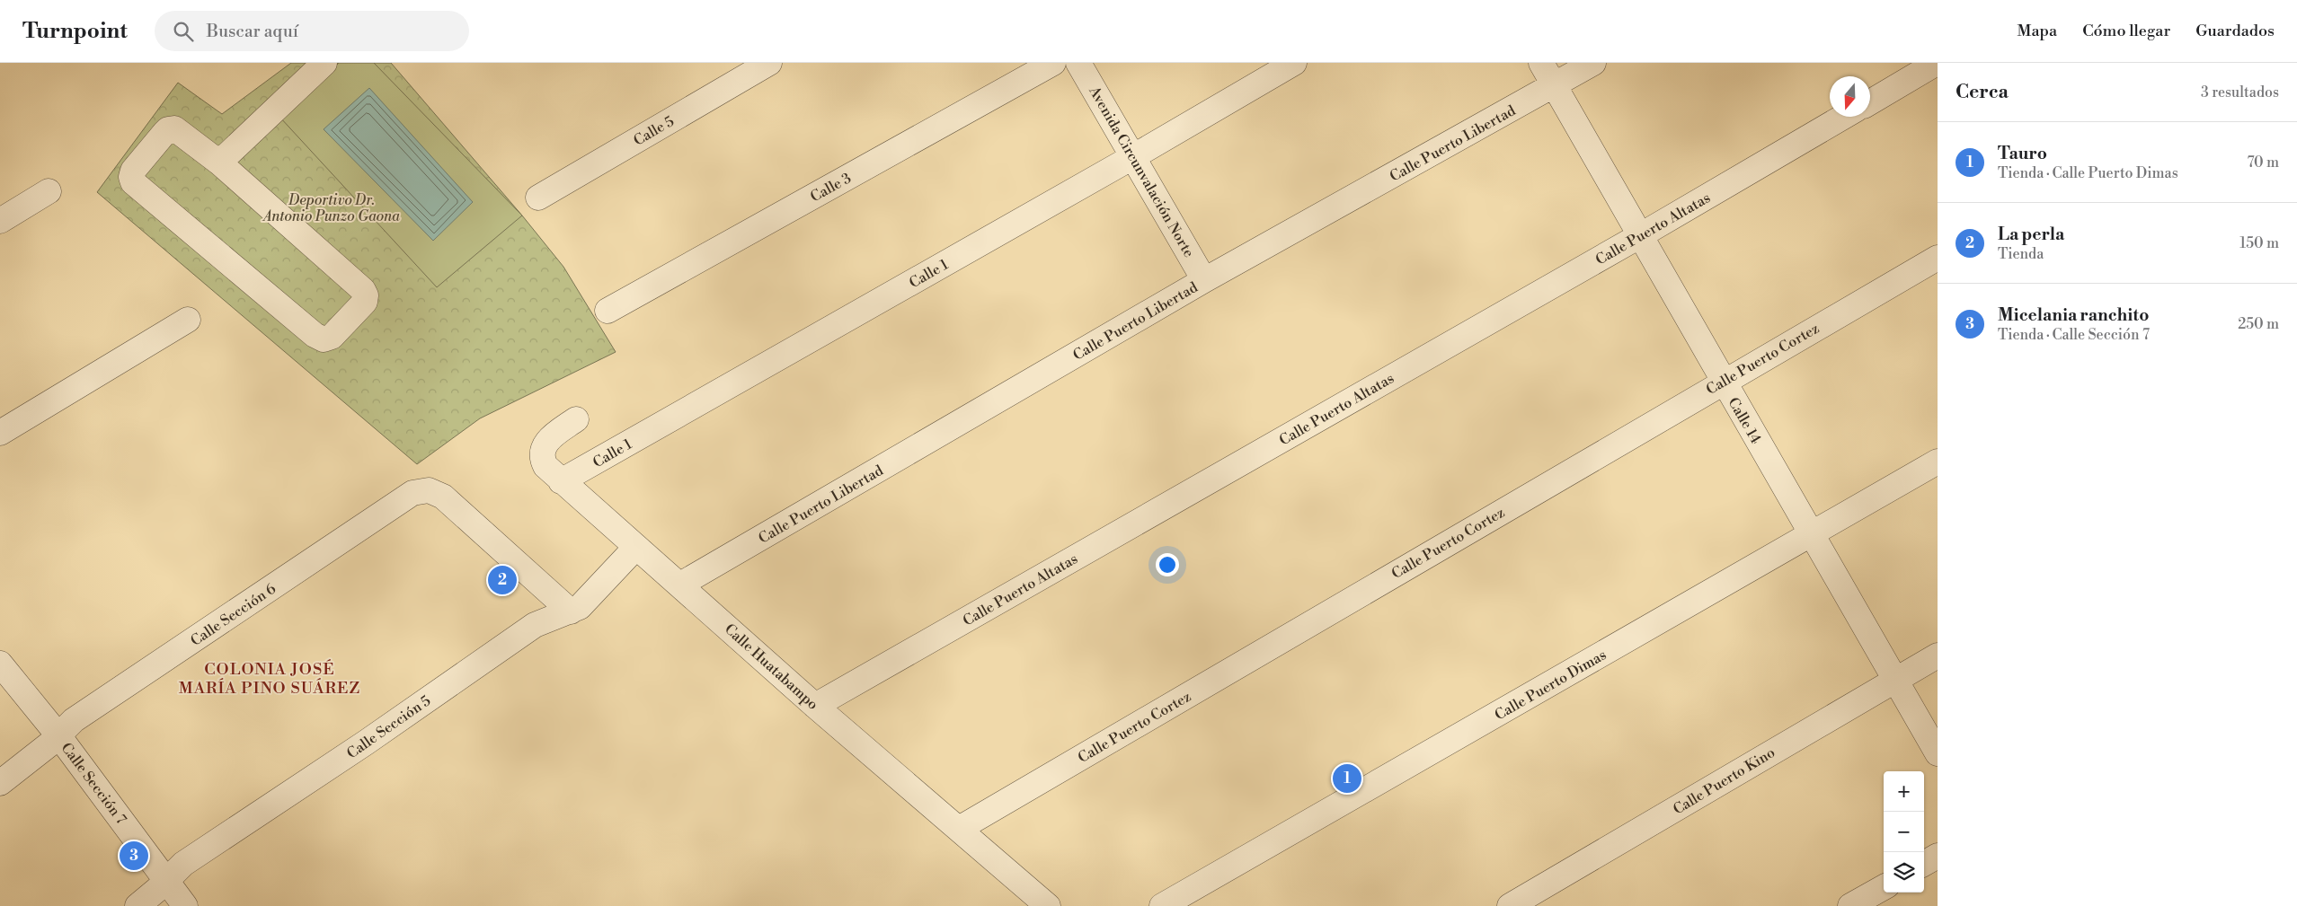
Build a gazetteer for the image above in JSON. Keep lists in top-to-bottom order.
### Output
{
  "streets": {
    "street": [
      "Calle 5",
      "Calle Puerto Libertad",
      "Avenida Circunvalación Norte",
      "Calle 3",
      "Calle Puerto Altatas",
      "Calle 1",
      "Calle Puerto Cortez",
      "Calle 14",
      "Calle Sección 6",
      "Calle Huatabampo",
      "Calle Puerto Dimas",
      "Calle Sección 5",
      "Calle Puerto Kino",
      "Calle Sección 7"
    ]
  },
  "crossings": [
    ["Calle Puerto Libertad", "Avenida Circunvalación Norte"],
    ["Calle Puerto Libertad", "Calle 14"],
    ["Calle Puerto Libertad", "Calle Huatabampo"],
    ["Avenida Circunvalación Norte", "Calle 1"],
    ["Calle Puerto Altatas", "Calle 14"],
    ["Calle Puerto Altatas", "Calle Huatabampo"],
    ["Calle 1", "Calle Huatabampo"],
    ["Calle Puerto Cortez", "Calle 14"],
    ["Calle Puerto Cortez", "Calle Huatabampo"],
    ["Calle 14", "Calle Puerto Dimas"],
    ["Calle 14", "Calle Puerto Kino"],
    ["Calle Sección 6", "Calle Sección 5"],
    ["Calle Sección 6", "Calle Sección 7"],
    ["Calle Huatabampo", "Calle Sección 5"],
    ["Calle Sección 5", "Calle Sección 7"]
  ],
  "districts": ["COLONIA JOSÉ MARÍA PINO SUÁREZ"],
  "parks": ["Deportivo Dr. Antonio Punzo Gaona"],
  "north": "bottom",
  "page": {
    "header": "Turnpoint",
    "search": "Buscar aquí",
    "nav": ["Mapa", "Cómo llegar", "Guardados"],
    "heading": ["Cerca", "3 resultados"],
    "list": [
      {
        "mark": "1",
        "name": "Tauro",
        "note": "Tienda · Calle Puerto Dimas",
        "value": "70 m"
      },
      {
        "mark": "2",
        "name": "La perla",
        "note": "Tienda",
        "value": "150 m"
      },
      {
        "mark": "3",
        "name": "Micelania ranchito",
        "note": "Tienda · Calle Sección 7",
        "value": "250 m"
      }
    ],
    "pins": ["2", "1", "3"],
    "map_buttons": ["+", "−"]
  }
}
